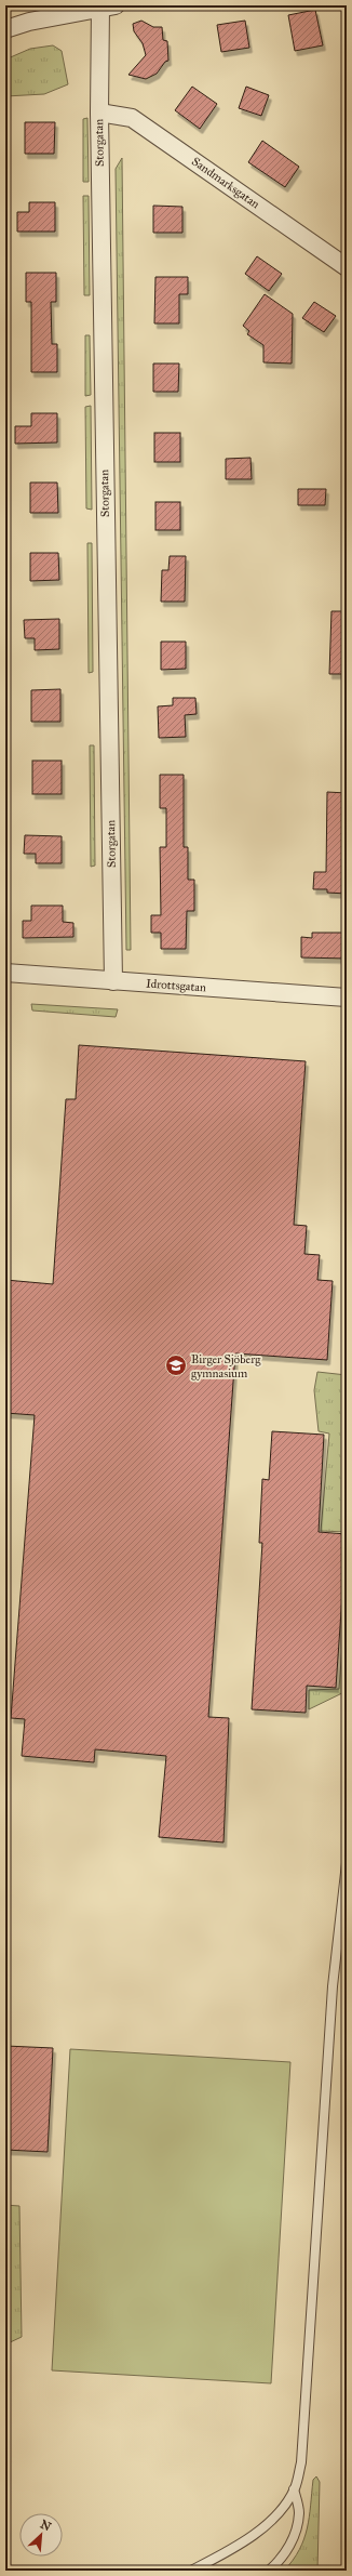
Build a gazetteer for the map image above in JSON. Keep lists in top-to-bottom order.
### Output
{
  "streets": {
    "street": ["Storgatan", "Sandmarksgatan", "Idrottsgatan"]
  },
  "crossings": [
    ["Storgatan", "Sandmarksgatan"],
    ["Storgatan", "Idrottsgatan"]
  ],
  "places": {
    "school or university": ["Birger Sjöberg gymnasium"]
  },
  "north": "top right"
}
